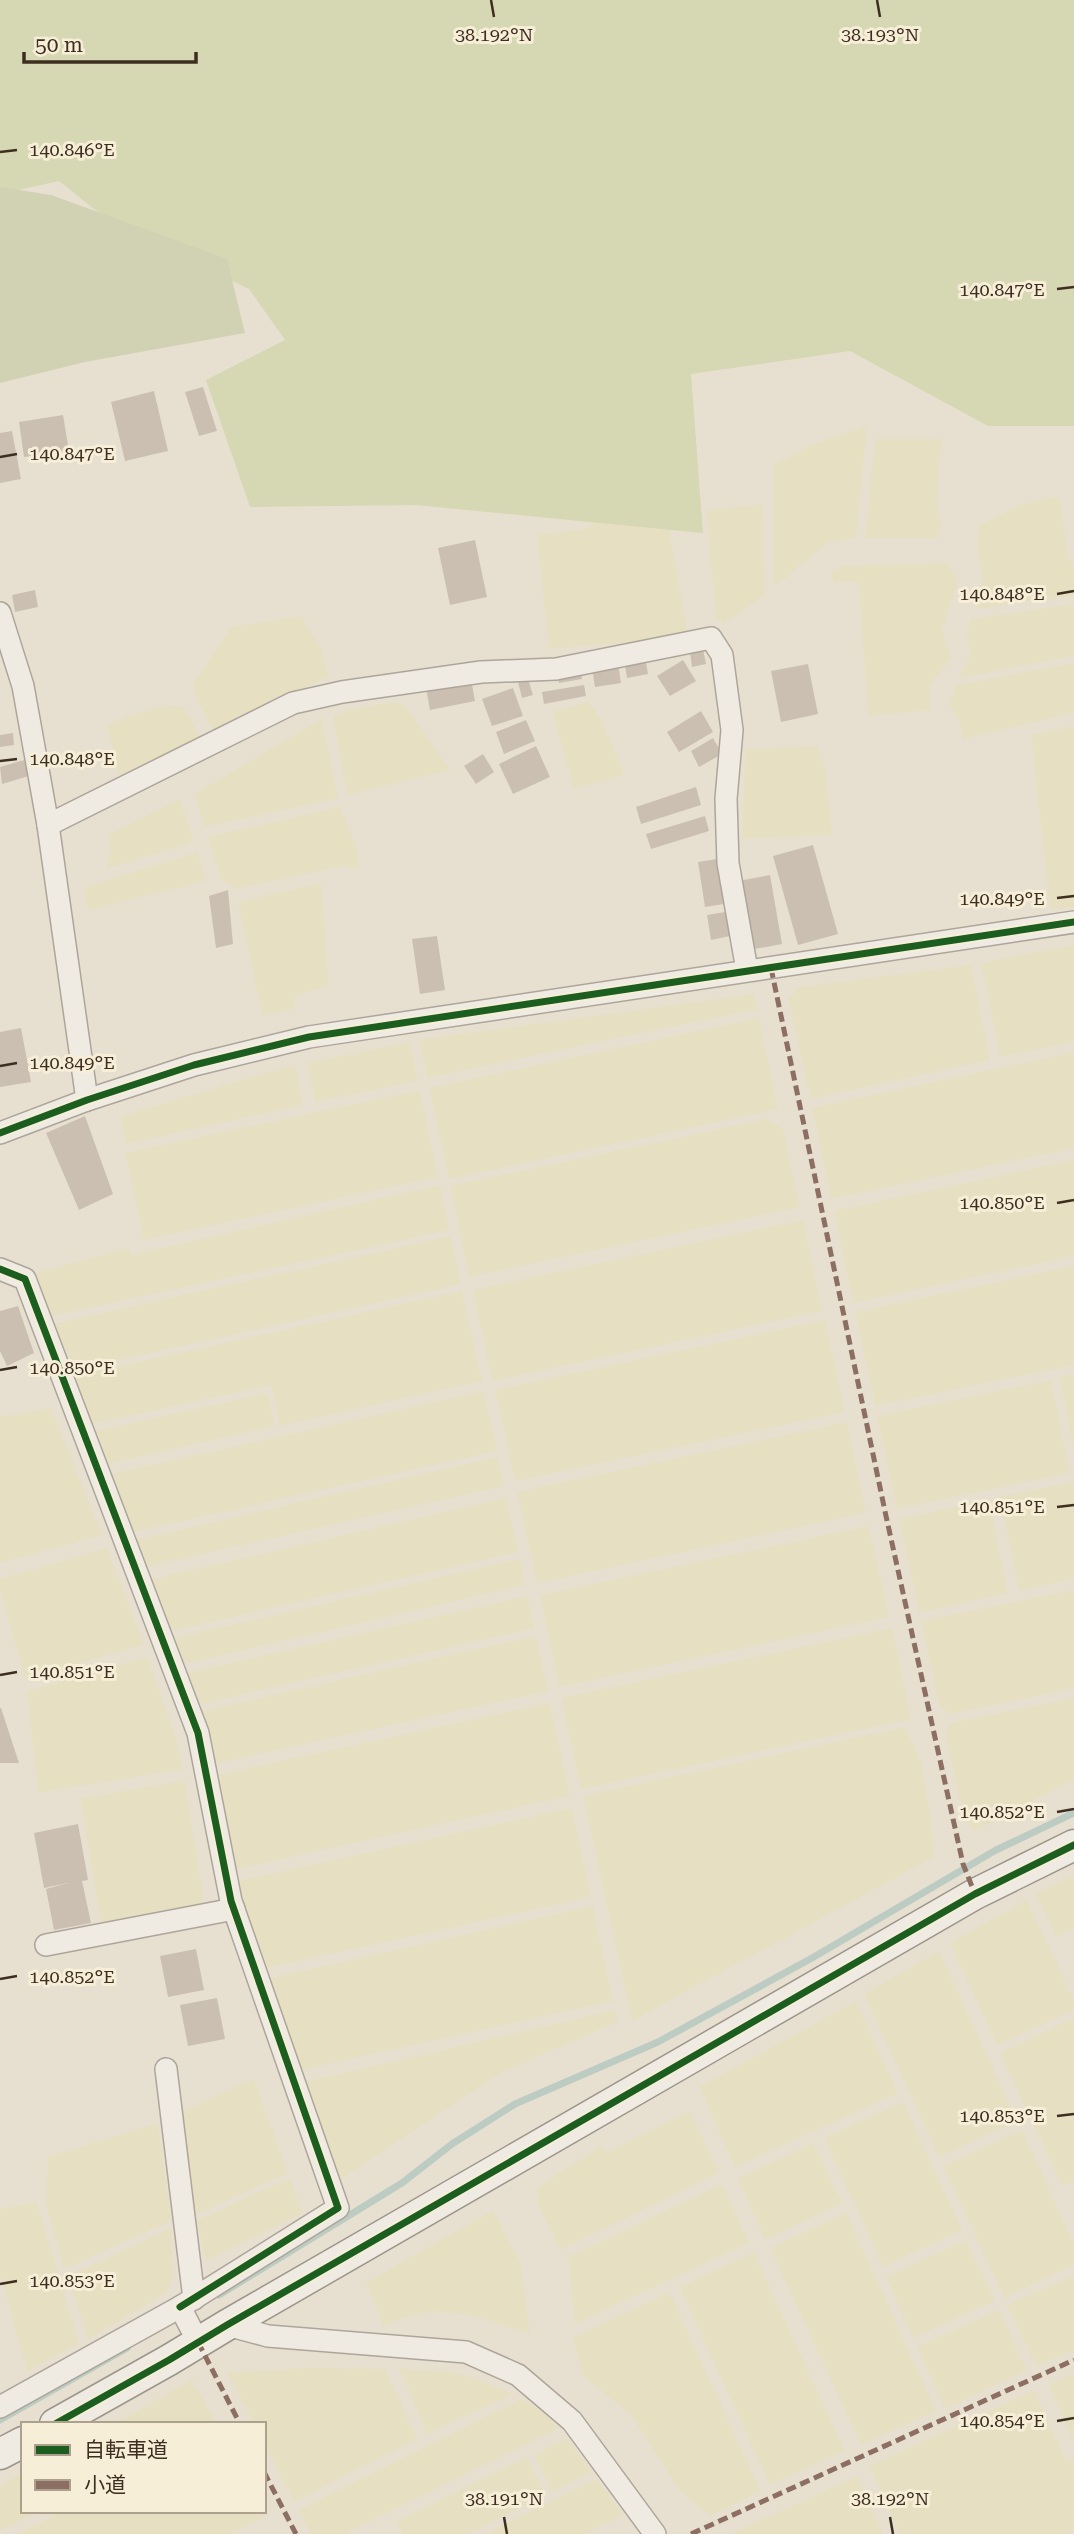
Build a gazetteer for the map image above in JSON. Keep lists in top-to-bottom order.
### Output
{
  "legend": ["自転車道", "小道"],
  "scale_bar": "50 m",
  "coordinates": [
    "38.192°N",
    "38.193°N",
    "140.846°E",
    "140.847°E",
    "140.848°E",
    "140.849°E",
    "140.850°E",
    "140.851°E",
    "140.852°E",
    "140.853°E",
    "140.854°E",
    "38.191°N"
  ]
}
